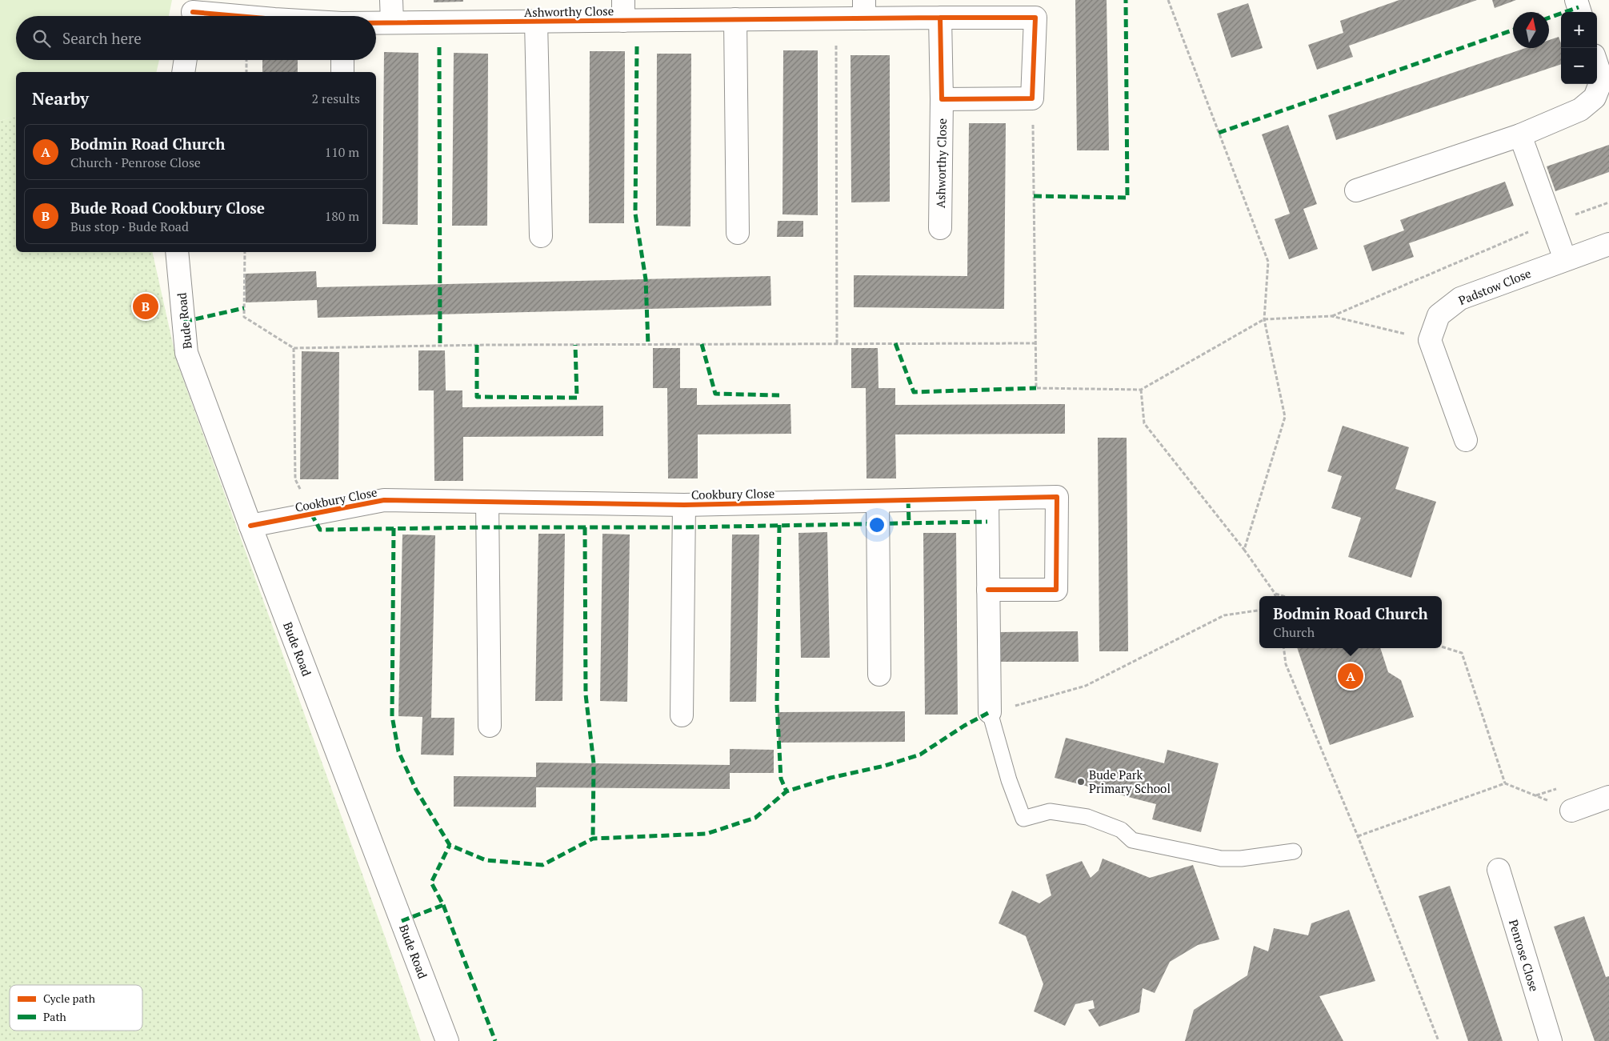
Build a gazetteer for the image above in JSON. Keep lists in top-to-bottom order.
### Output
{
  "streets": {
    "street": [
      "Ashworthy Close",
      "Padstow Close",
      "Bude Road",
      "Cookbury Close",
      "Penrose Close"
    ]
  },
  "crossings": [
    ["Bude Road", "Cookbury Close"]
  ],
  "places": ["Bude Park Primary School"],
  "legend": ["Cycle path", "Path"],
  "north": "top",
  "page": {
    "map_buttons": ["+", "−"],
    "search": "Search here",
    "heading": ["Nearby", "2 results"],
    "list": [
      {
        "mark": "A",
        "name": "Bodmin Road Church",
        "note": "Church · Penrose Close",
        "value": "110 m"
      },
      {
        "mark": "B",
        "name": "Bude Road Cookbury Close",
        "note": "Bus stop · Bude Road",
        "value": "180 m"
      }
    ],
    "pins": ["B", "A"],
    "popup": ["Bodmin Road Church", "Church"]
  }
}
